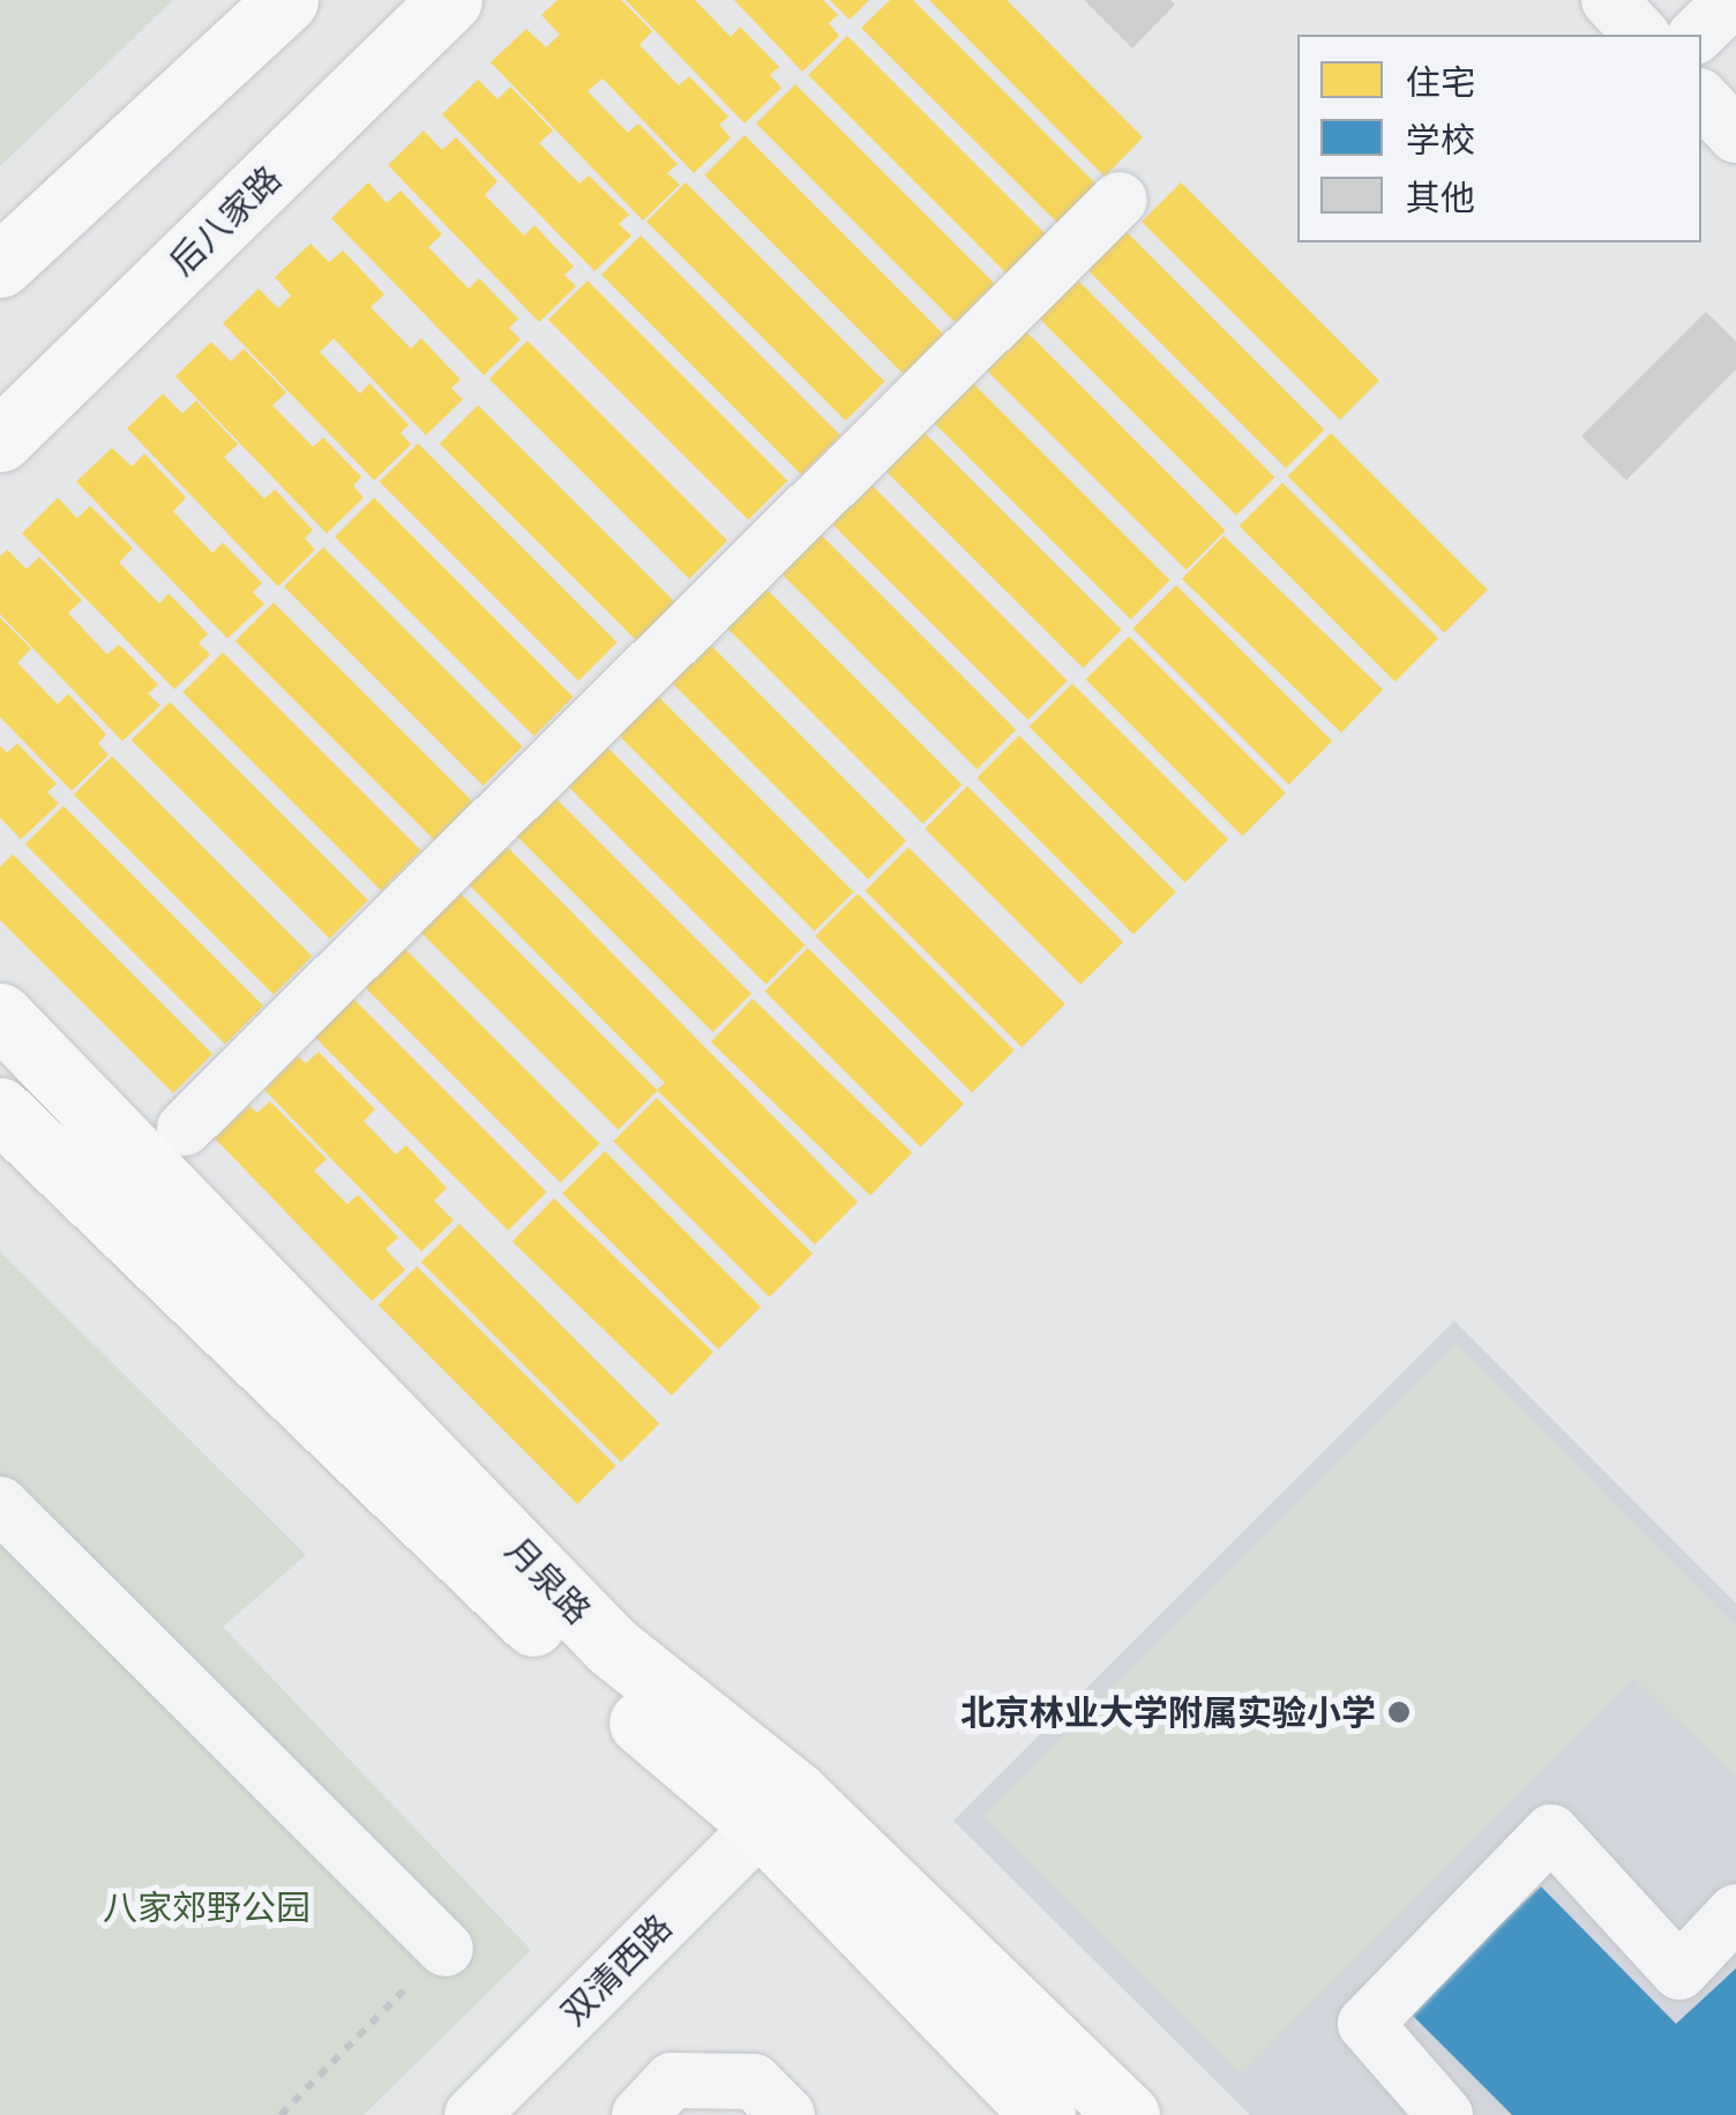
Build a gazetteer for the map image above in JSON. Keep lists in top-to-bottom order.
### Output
{
  "streets": {
    "main road": ["后八家路", "月泉路"],
    "street": ["双清西路"]
  },
  "crossings": [
    ["月泉路", "双清西路"]
  ],
  "parks": ["八家郊野公园"],
  "places": ["北京林业大学附属实验小学"],
  "legend": ["住宅", "学校", "其他"]
}
